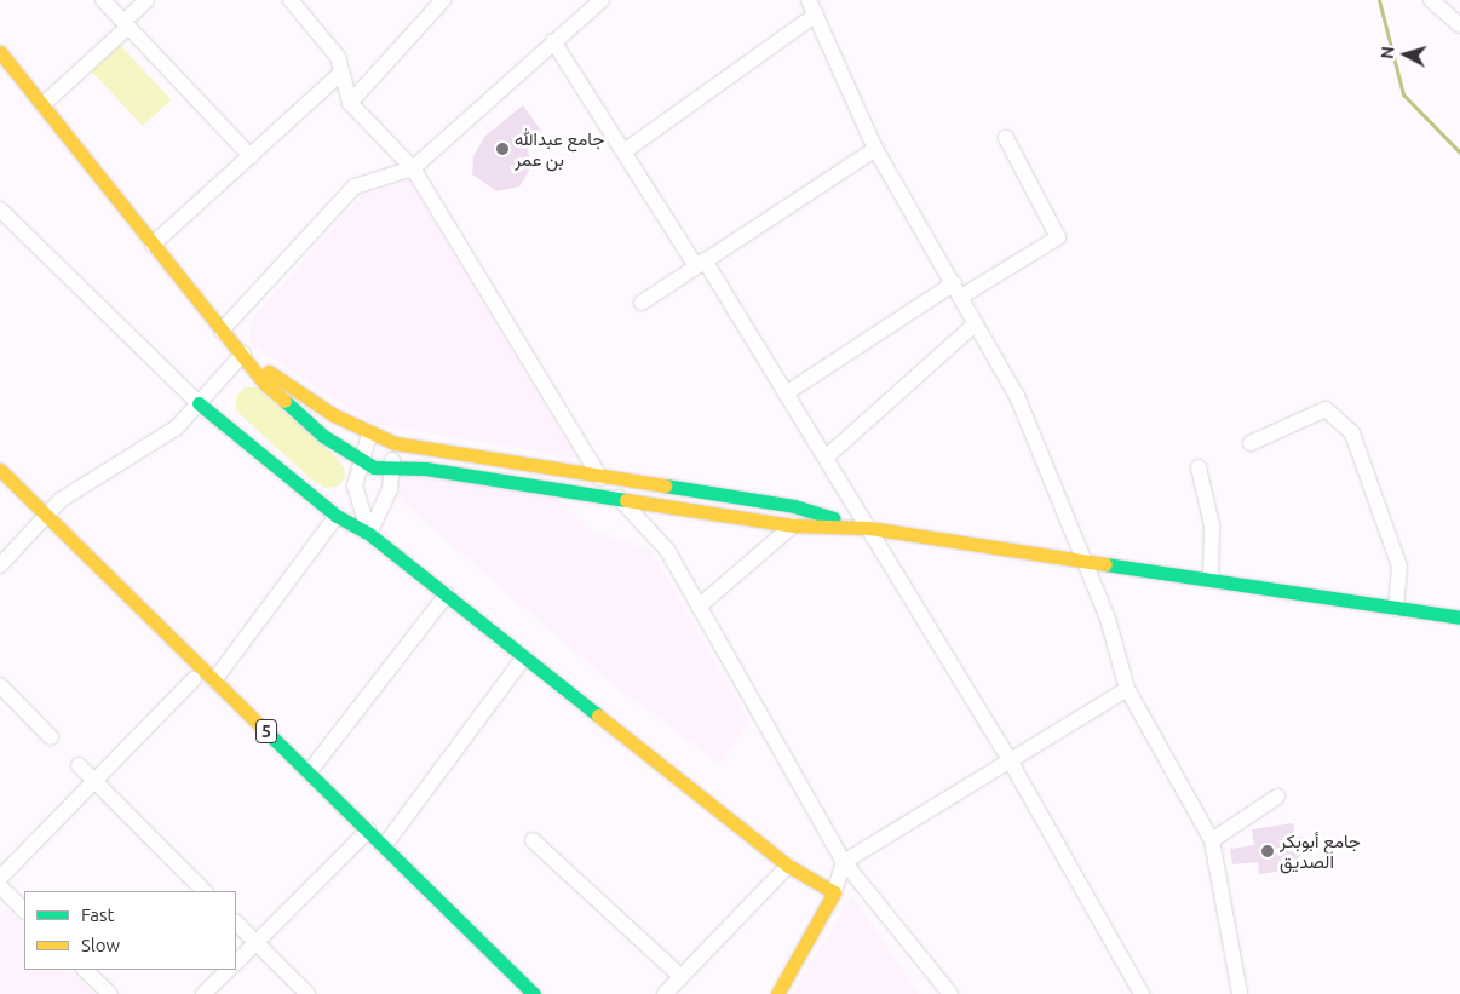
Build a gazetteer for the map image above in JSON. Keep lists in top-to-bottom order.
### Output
{
  "streets": {
    "main road": ["5"]
  },
  "places": ["جامع عبدالله بن عمر", "جامع أبوبكر الصديق"],
  "legend": ["Fast", "Slow"],
  "north": "left"
}
